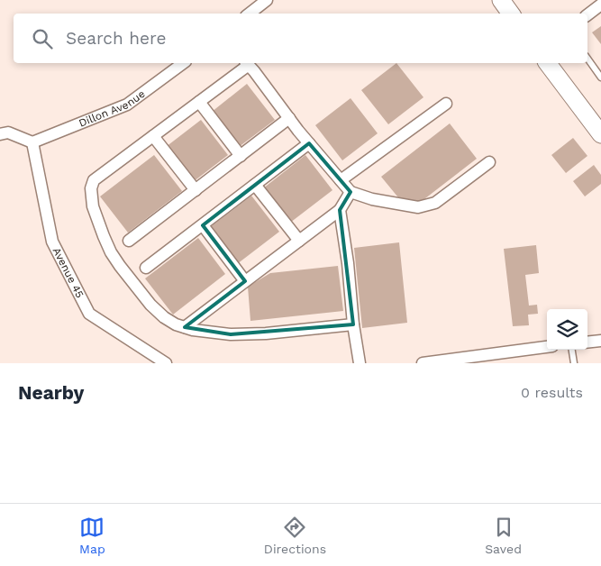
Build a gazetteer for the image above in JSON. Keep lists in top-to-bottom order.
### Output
{
  "streets": {
    "street": ["Dillon Avenue", "Avenue 45"]
  },
  "crossings": [
    ["Dillon Avenue", "Avenue 45"]
  ],
  "page": {
    "search": "Search here",
    "heading": ["Nearby", "0 results"],
    "nav": ["Map", "Directions", "Saved"]
  }
}
